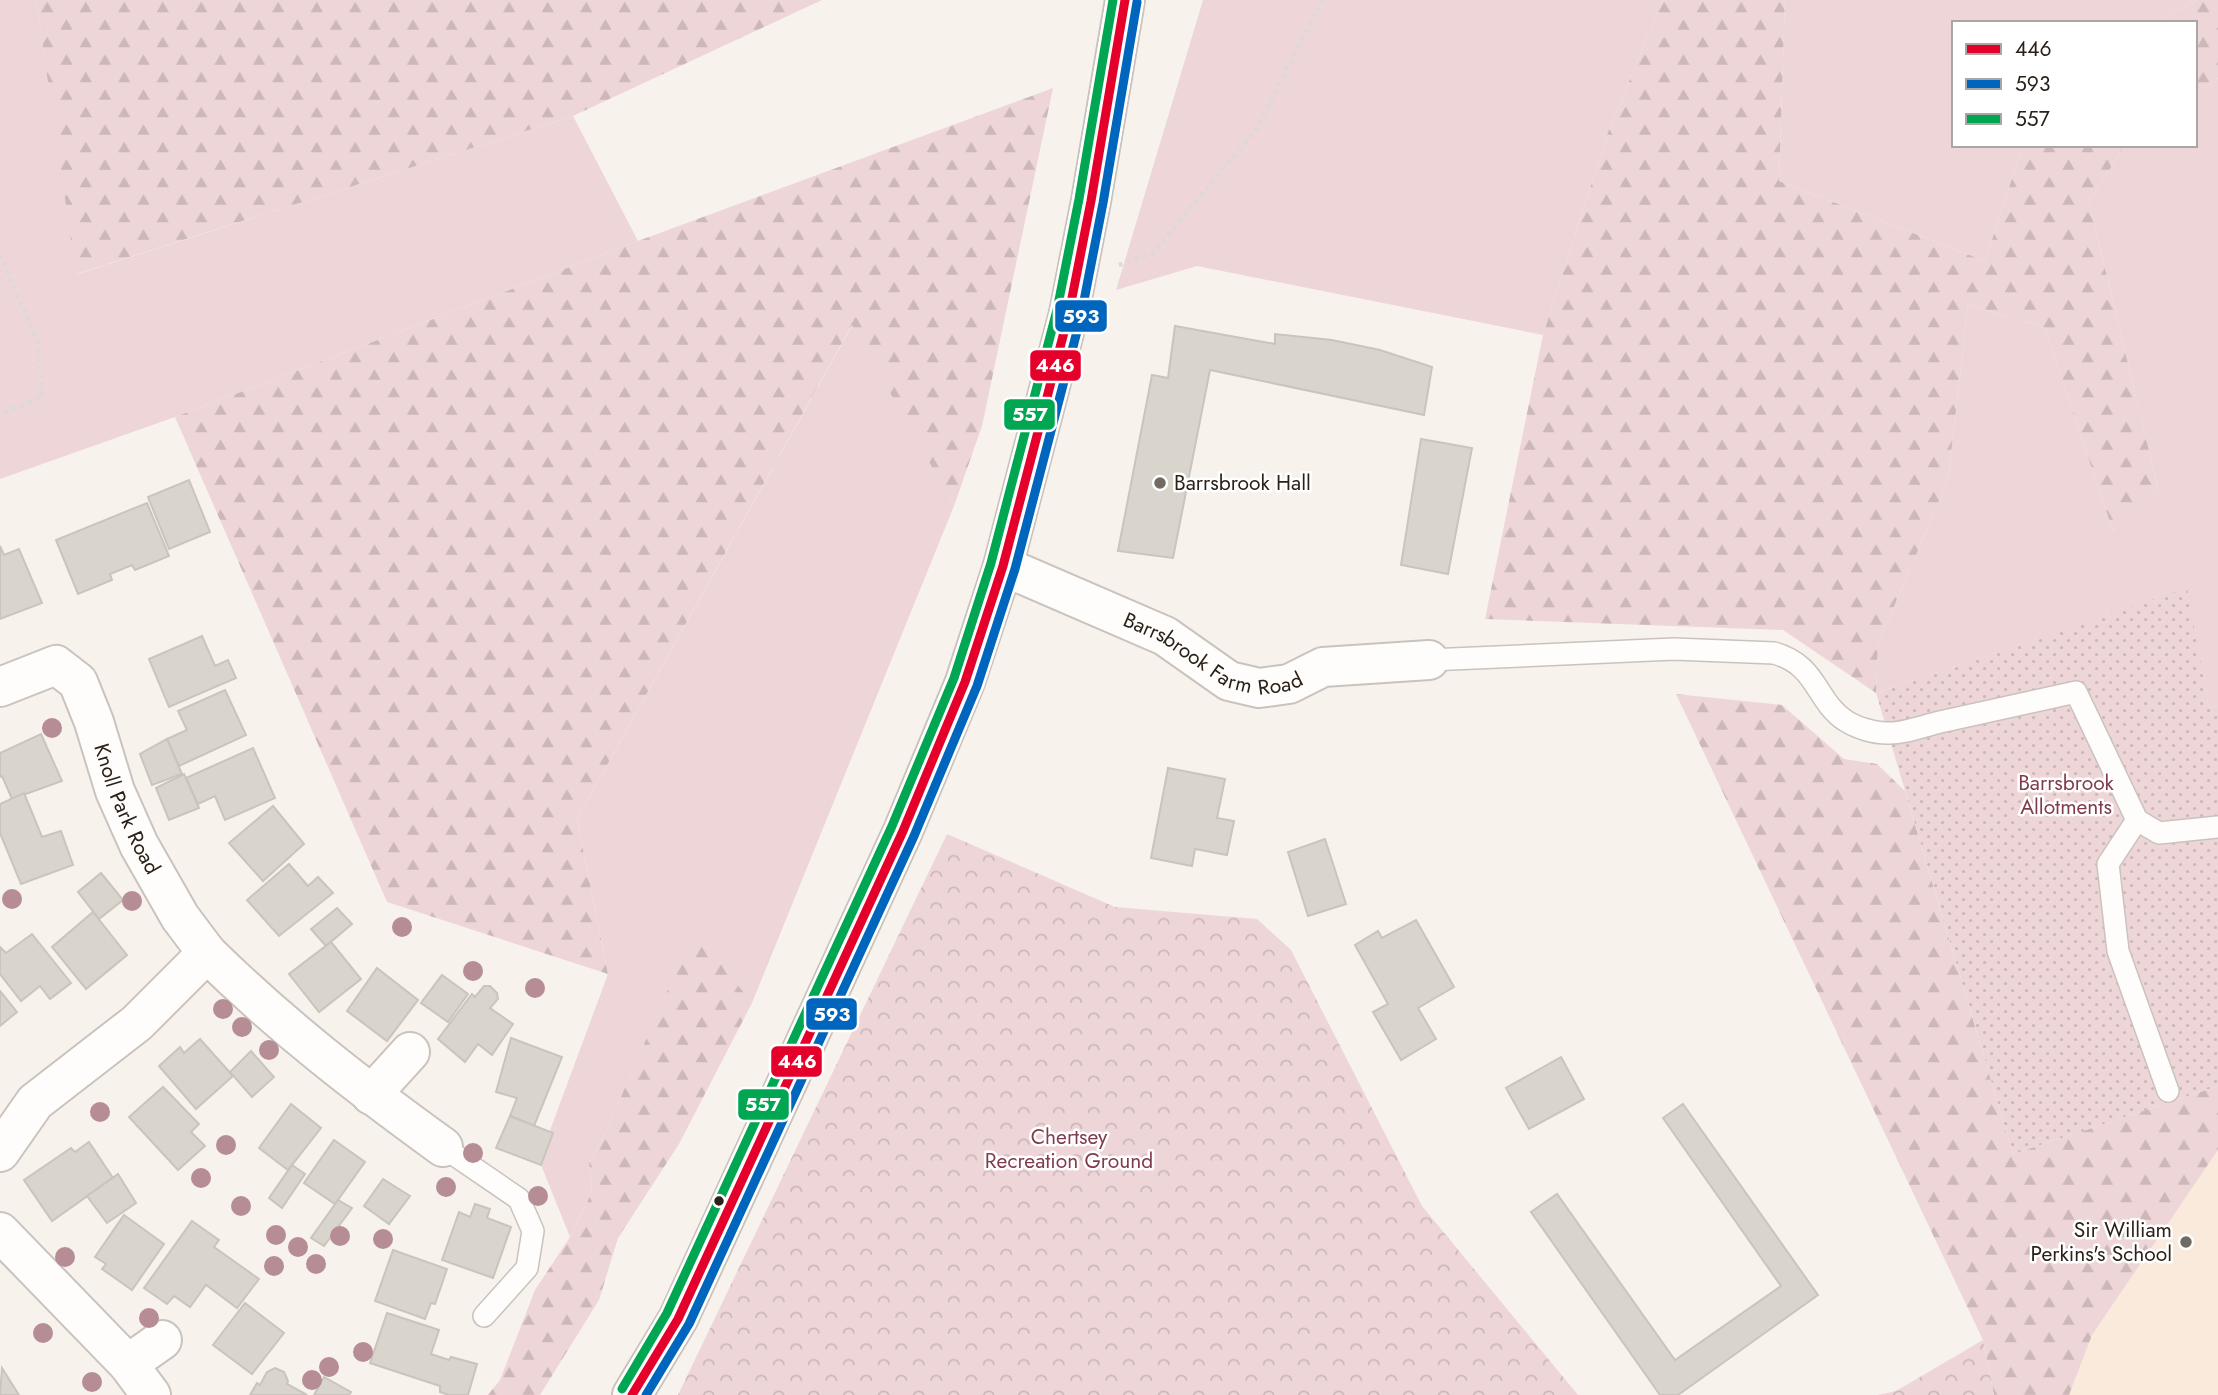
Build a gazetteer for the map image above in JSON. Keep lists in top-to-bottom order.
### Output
{
  "streets": {
    "street": ["Barrsbrook Farm Road", "Knoll Park Road"]
  },
  "parks": ["Barrsbrook Allotments", "Chertsey Recreation Ground"],
  "places": ["Barrsbrook Hall", "Sir William Perkins's School"],
  "lines": ["transit line 446", "transit line 557", "transit line 593"],
  "legend": ["446", "593", "557"]
}
